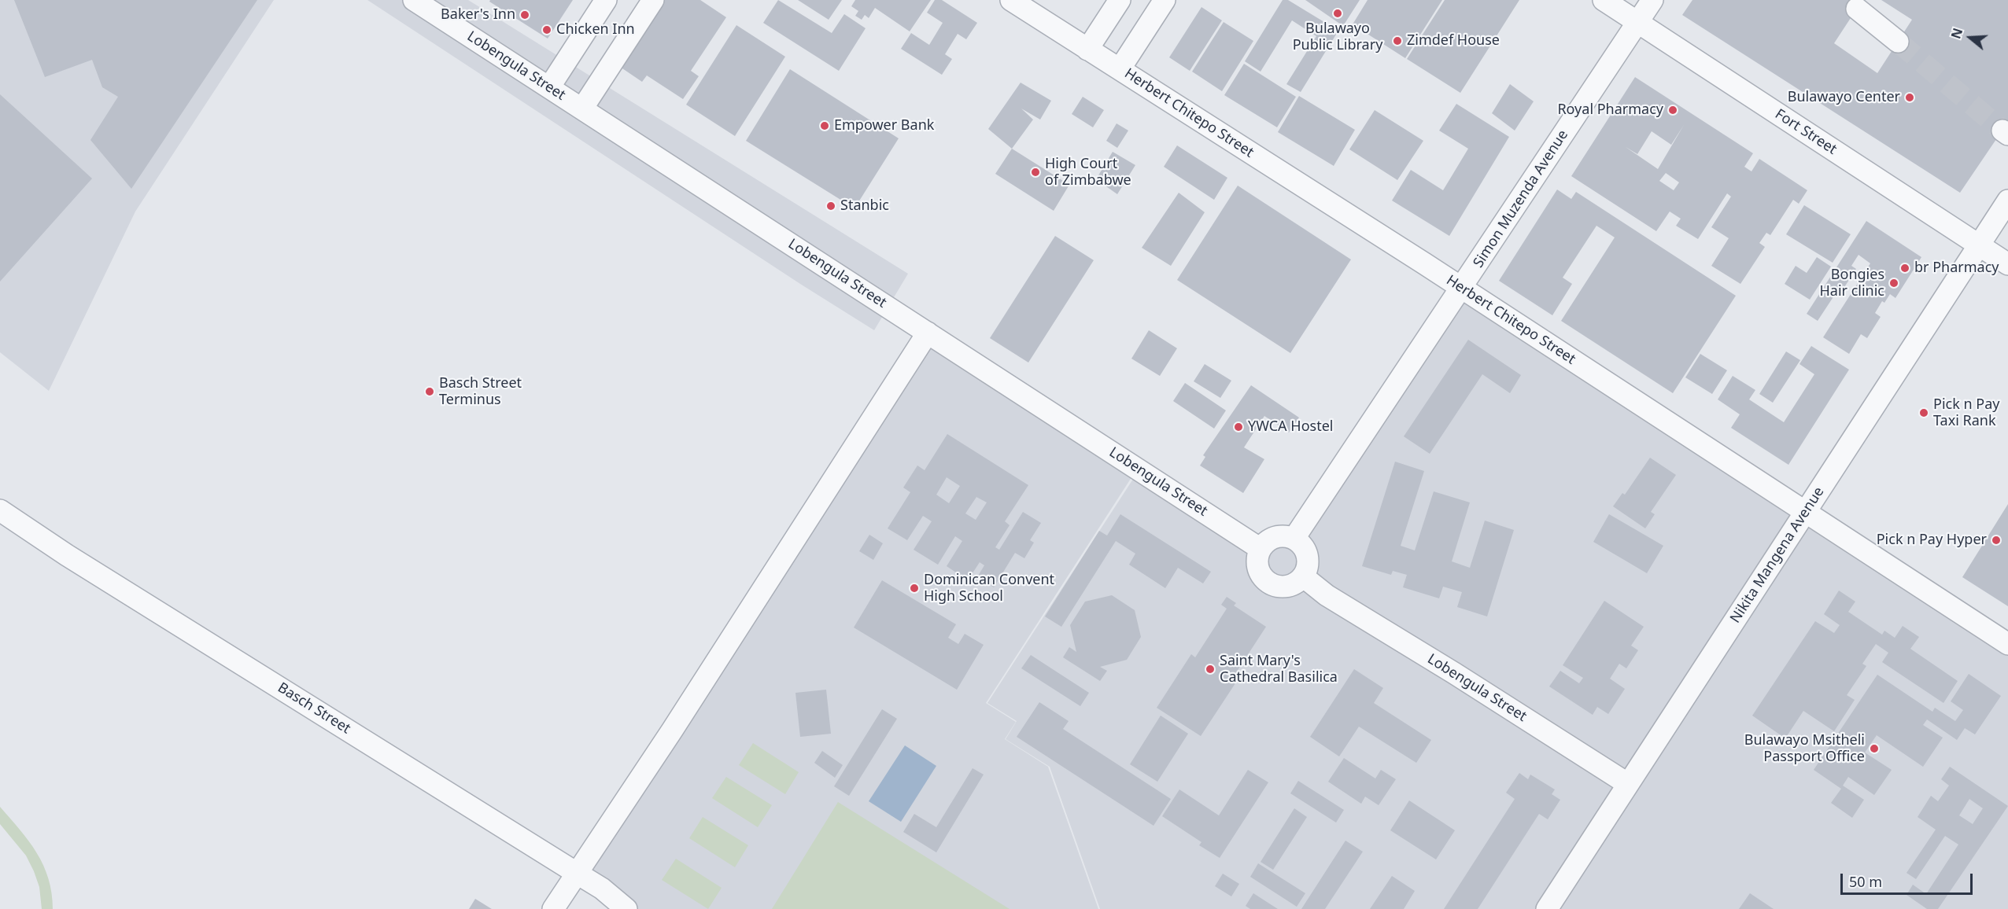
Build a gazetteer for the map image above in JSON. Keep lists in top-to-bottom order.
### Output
{
  "streets": {
    "street": [
      "Lobengula Street",
      "Herbert Chitepo Street",
      "Fort Street",
      "Simon Muzenda Avenue",
      "Nikita Mangena Avenue",
      "Basch Street"
    ]
  },
  "crossings": [
    ["Lobengula Street", "Simon Muzenda Avenue"],
    ["Lobengula Street", "Nikita Mangena Avenue"],
    ["Herbert Chitepo Street", "Simon Muzenda Avenue"],
    ["Herbert Chitepo Street", "Nikita Mangena Avenue"],
    ["Fort Street", "Simon Muzenda Avenue"],
    ["Fort Street", "Nikita Mangena Avenue"]
  ],
  "places": [
    "Bulawayo Public Library",
    "Baker's Inn",
    "Chicken Inn",
    "Zimdef House",
    "Bulawayo Center",
    "Royal Pharmacy",
    "Empower Bank",
    "High Court of Zimbabwe",
    "Stanbic",
    "br Pharmacy",
    "Bongies Hair clinic",
    "Basch Street Terminus",
    "Pick n Pay Taxi Rank",
    "YWCA Hostel",
    "Pick n Pay Hyper",
    "Dominican Convent High School",
    "Saint Mary's Cathedral Basilica",
    "Bulawayo Msitheli Passport Office"
  ],
  "scale_bar": "50 m",
  "north": "left"
}
